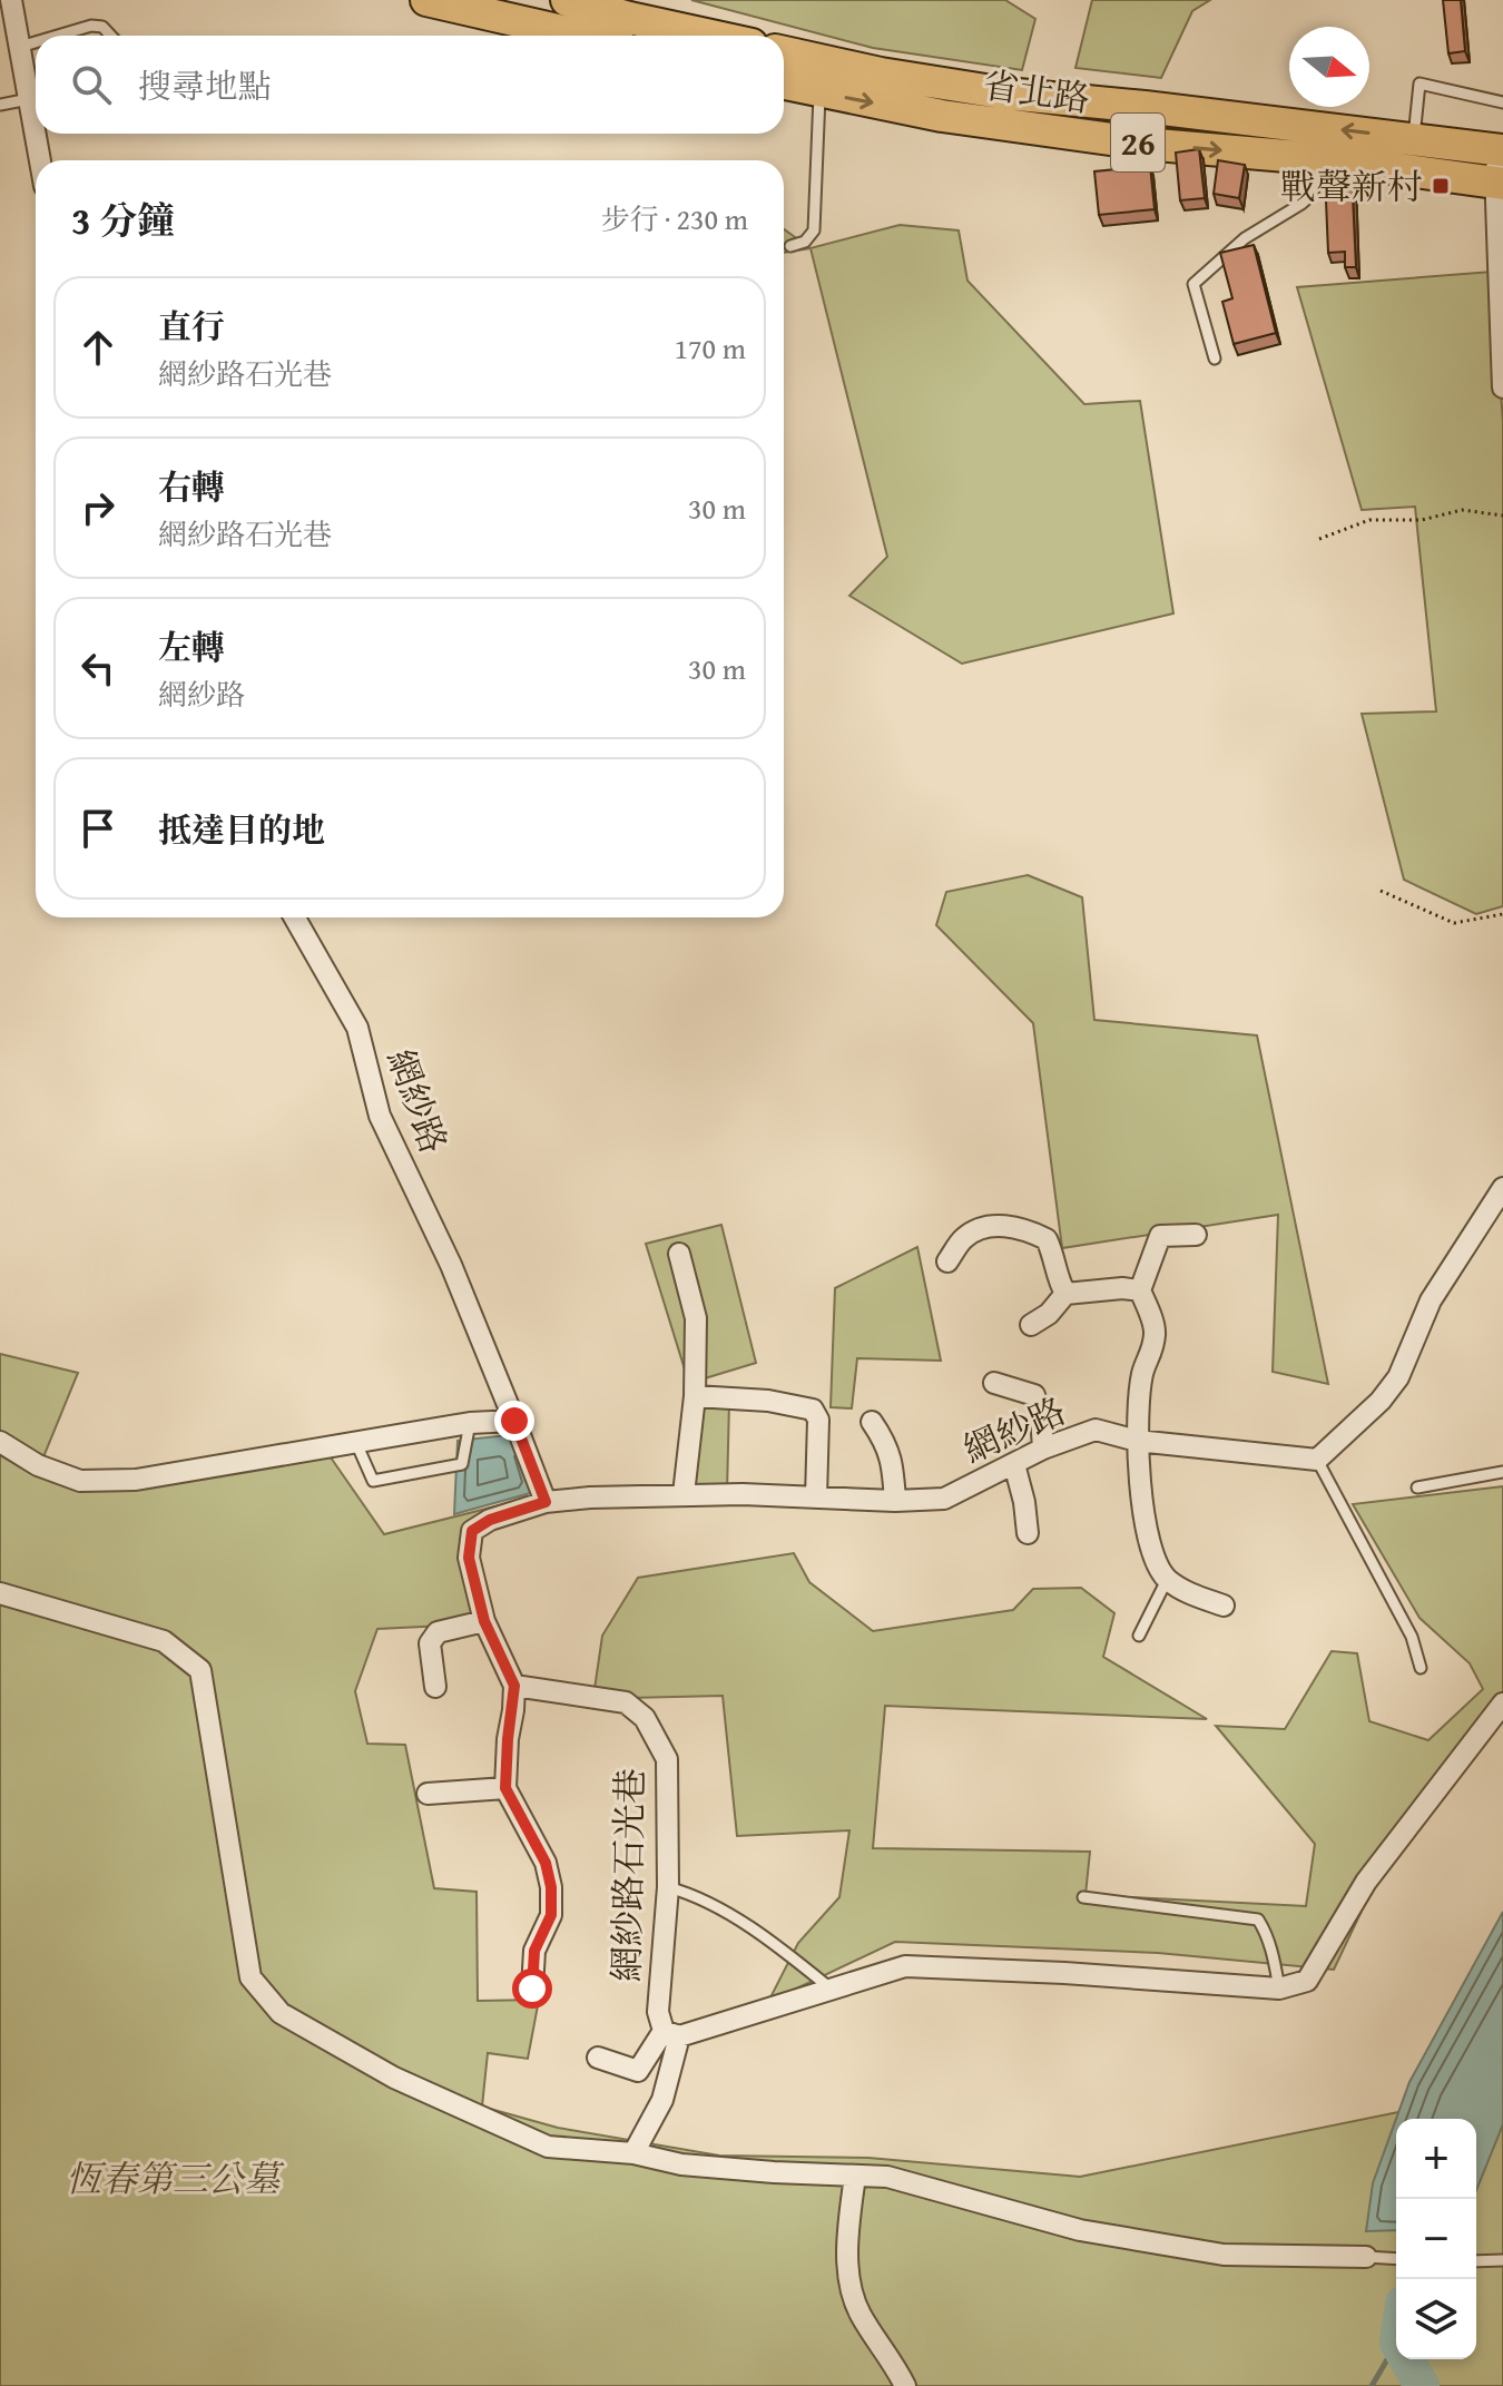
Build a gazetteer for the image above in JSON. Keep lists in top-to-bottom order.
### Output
{
  "streets": {
    "main road": ["省北路", "26"],
    "street": ["網紗路", "網紗路石光巷"]
  },
  "parks": ["恆春第三公墓"],
  "places": {
    "transit": ["戰聲新村"]
  },
  "north": "right",
  "page": {
    "search": "搜尋地點",
    "heading": ["3 分鐘", "步行 · 230 m"],
    "list": [
      ["直行", "網紗路石光巷", "170 m"],
      ["右轉", "網紗路石光巷", "30 m"],
      ["左轉", "網紗路", "30 m"],
      "抵達目的地"
    ],
    "map_buttons": ["+", "−"]
  }
}
